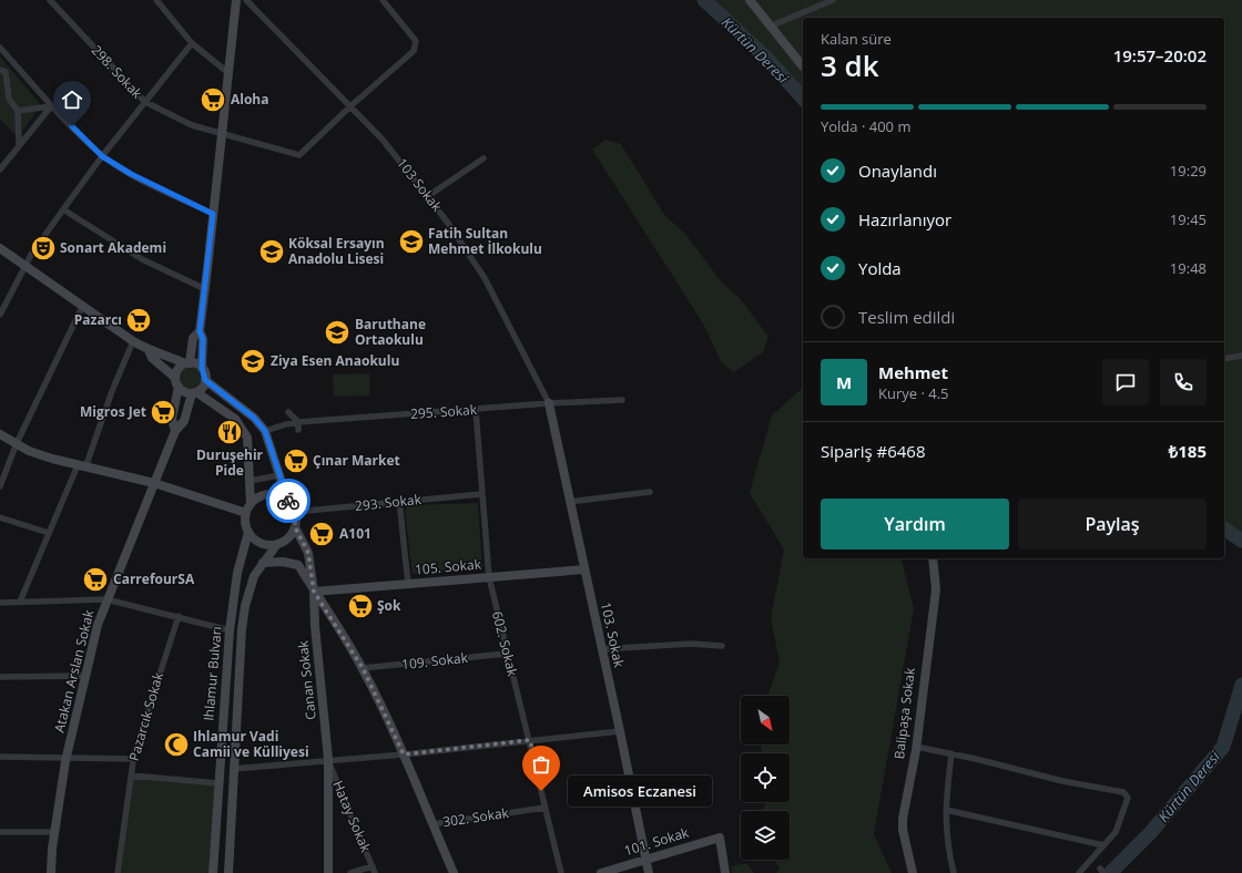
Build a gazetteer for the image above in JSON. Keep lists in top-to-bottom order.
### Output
{
  "streets": {
    "street": [
      "298. Sokak",
      "103 Sokak",
      "295. Sokak",
      "293. Sokak",
      "105. Sokak",
      "103. Sokak",
      "602. Sokak",
      "109. Sokak",
      "Atakan Arslan Sokak",
      "Ihlamur Bulvarı",
      "Canan Sokak",
      "Balipaşa Sokak",
      "Pazarcık Sokak",
      "Hatay Sokak",
      "302. Sokak",
      "101. Sokak"
    ]
  },
  "crossings": [
    ["298. Sokak", "103 Sokak"],
    ["103 Sokak", "295. Sokak"],
    ["103 Sokak", "103. Sokak"],
    ["295. Sokak", "103. Sokak"],
    ["295. Sokak", "602. Sokak"],
    ["293. Sokak", "602. Sokak"],
    ["293. Sokak", "Ihlamur Bulvarı"],
    ["293. Sokak", "Canan Sokak"],
    ["105. Sokak", "103. Sokak"],
    ["105. Sokak", "602. Sokak"],
    ["105. Sokak", "Canan Sokak"],
    ["103. Sokak", "101. Sokak"],
    ["602. Sokak", "109. Sokak"],
    ["602. Sokak", "302. Sokak"],
    ["Ihlamur Bulvarı", "Canan Sokak"],
    ["Canan Sokak", "Hatay Sokak"]
  ],
  "water": ["Kürtün Deresi"],
  "places": {
    "supermarket": [
      "Aloha",
      "Pazarcı",
      "Migros Jet",
      "Çınar Market",
      "A101",
      "CarrefourSA",
      "Şok"
    ],
    "school or university": [
      "Fatih Sultan Mehmet İlkokulu",
      "Köksal Ersayın Anadolu Lisesi",
      "Baruthane Ortaokulu",
      "Ziya Esen Anaokulu"
    ],
    "theatre": ["Sonart Akademi"],
    "restaurant": ["Duruşehir Pide"],
    "mosque": ["Ihlamur Vadi Camii ve Külliyesi"],
    "other": ["Amisos Eczanesi"]
  },
  "north": "bottom right",
  "page": {
    "heading": ["3 dk", "Kalan süre", "19:57–20:02"],
    "panel": [
      "Mehmet",
      "Kurye · 4.5",
      "Sipariş #6468",
      "₺185"
    ],
    "bar": "Yolda · 400 m",
    "list": [
      ["Onaylandı", "19:29"],
      ["Hazırlanıyor", "19:45"],
      ["Yolda", "19:48"],
      "Teslim edildi"
    ],
    "round": "M",
    "buttons": ["Yardım", "Paylaş"],
    "bubble": "Amisos Eczanesi"
  }
}
